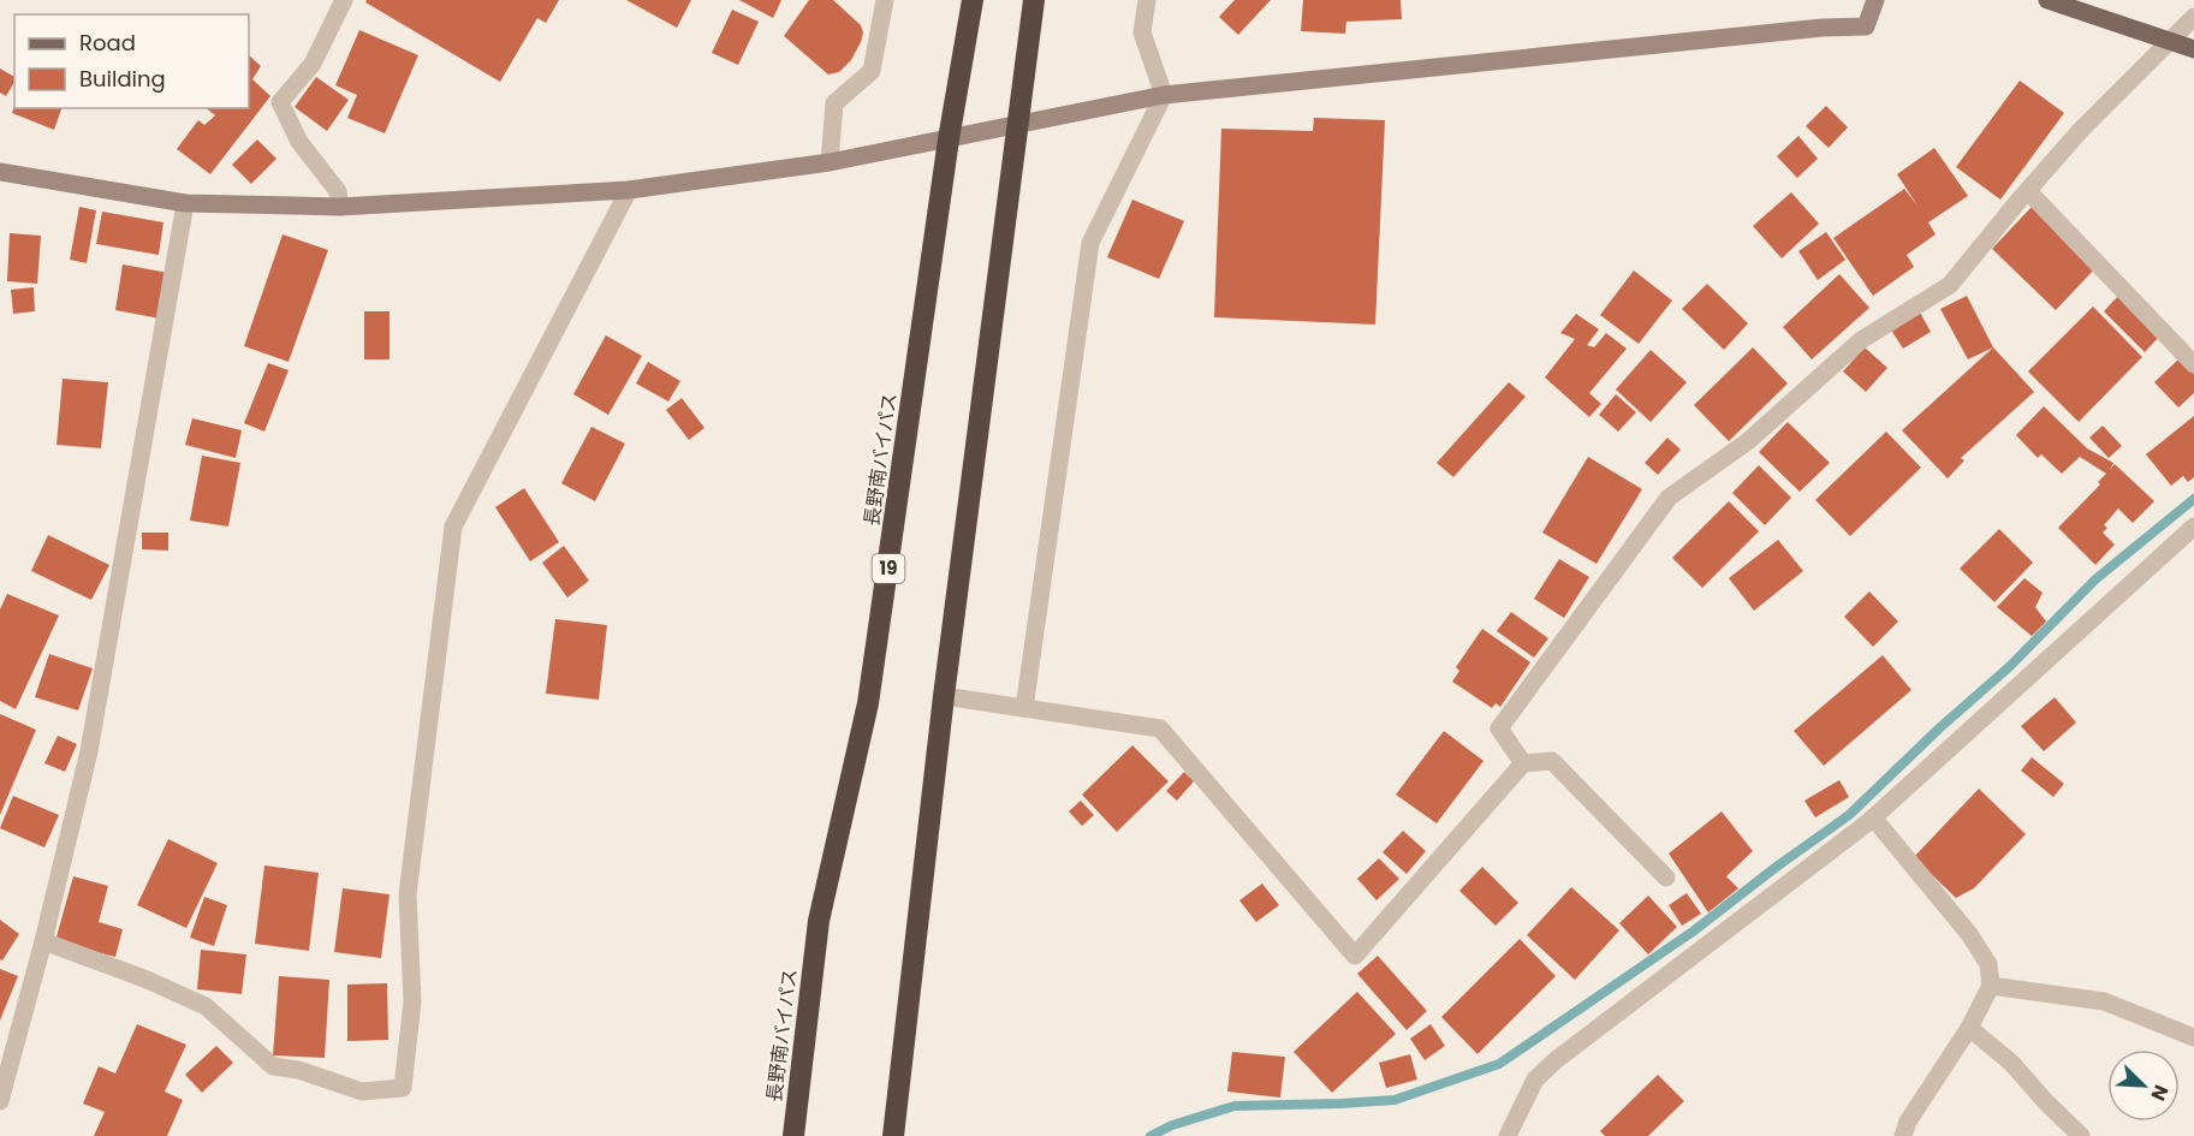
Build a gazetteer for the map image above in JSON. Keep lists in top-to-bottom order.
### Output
{
  "streets": {
    "highway": ["長野南バイパス", "19"]
  },
  "legend": ["Road", "Building"],
  "north": "bottom right"
}
